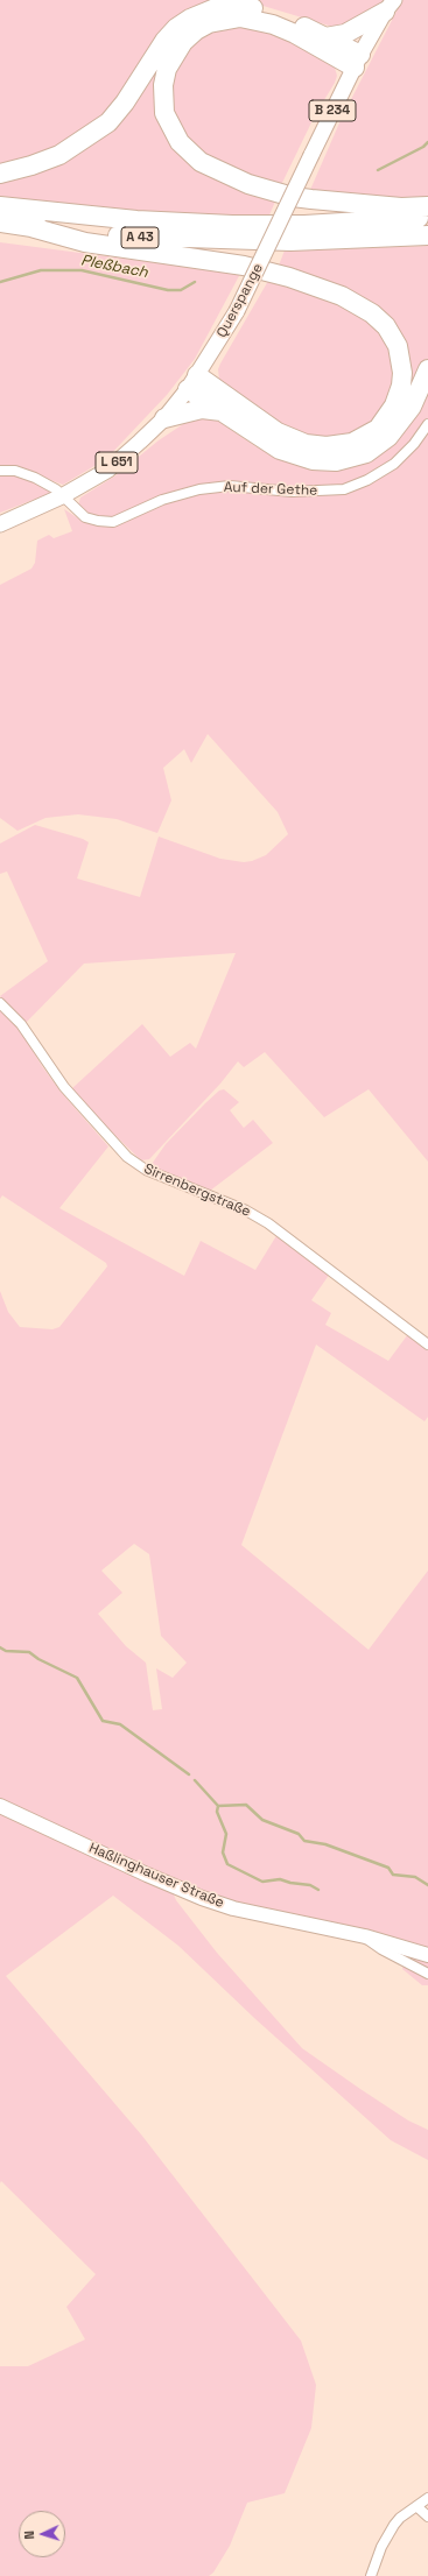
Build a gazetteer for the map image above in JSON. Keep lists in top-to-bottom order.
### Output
{
  "streets": {
    "highway": ["A 43"],
    "main road": [
      "B 234",
      "Querspange",
      "L 651",
      "Haßlinghauser Straße"
    ],
    "street": ["Auf der Gethe", "Sirrenbergstraße"]
  },
  "crossings": [
    ["Querspange", "Auf der Gethe"]
  ],
  "water": ["Pleßbach"],
  "north": "left"
}
